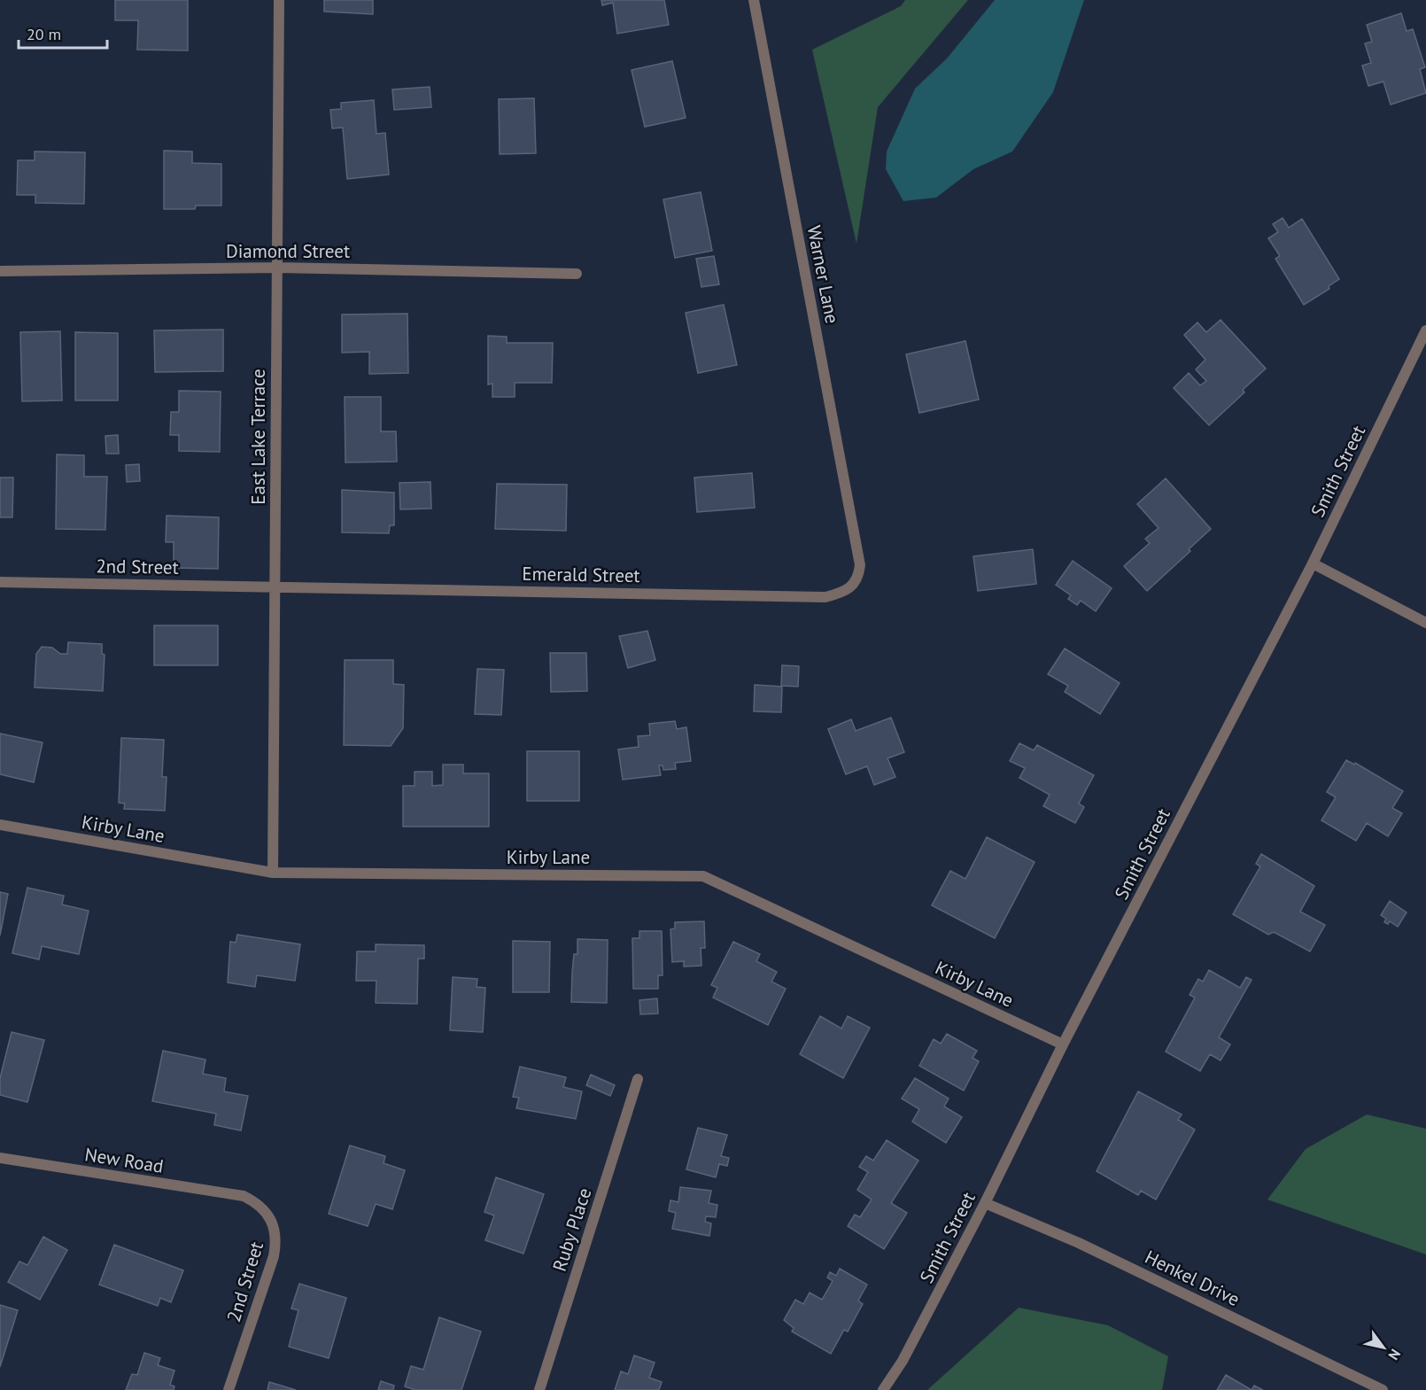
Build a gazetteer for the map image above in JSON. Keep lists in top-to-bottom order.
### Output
{
  "streets": {
    "street": [
      "Diamond Street",
      "Warner Lane",
      "East Lake Terrace",
      "Smith Street",
      "2nd Street",
      "Emerald Street",
      "Kirby Lane",
      "New Road",
      "Ruby Place",
      "Henkel Drive"
    ]
  },
  "crossings": [
    ["Diamond Street", "East Lake Terrace"],
    ["Warner Lane", "Emerald Street"],
    ["East Lake Terrace", "2nd Street"],
    ["East Lake Terrace", "Emerald Street"],
    ["East Lake Terrace", "Kirby Lane"],
    ["Smith Street", "Kirby Lane"],
    ["Smith Street", "Henkel Drive"],
    ["2nd Street", "Emerald Street"],
    ["2nd Street", "New Road"]
  ],
  "scale_bar": "20 m",
  "north": "bottom right"
}
